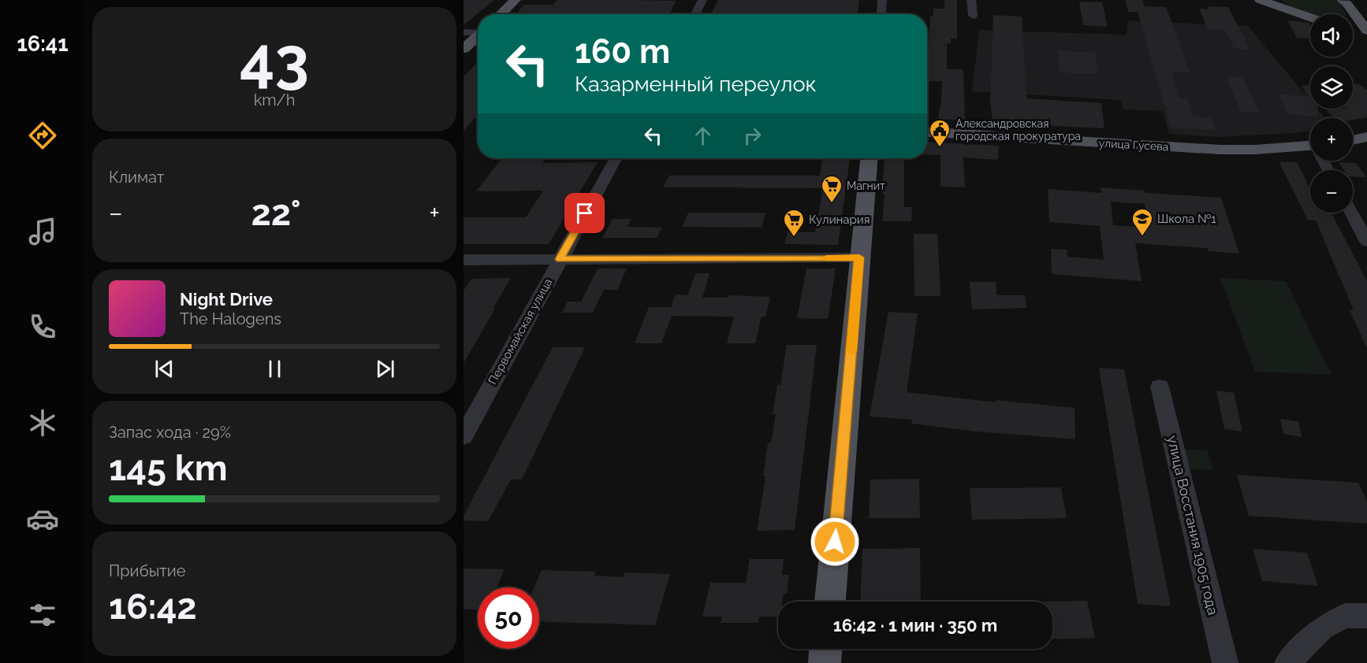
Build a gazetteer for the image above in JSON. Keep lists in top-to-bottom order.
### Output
{
  "streets": {
    "main road": ["улица Гусева"],
    "street": ["Первомайская улица", "улица Восстания 1905 года"]
  },
  "places": {
    "public building": ["Александровская городская прокуратура"],
    "supermarket": ["Магнит", "Кулинария"],
    "school or university": ["Школа №1"]
  },
  "page": {
    "tabs": "16:41",
    "tile": [
      ["43", "km/h"],
      "Климат",
      ["Запас хода · 29%", "145 km"],
      ["Прибытие", "16:42"]
    ],
    "map_buttons": ["+", "−"],
    "turn": ["160 m", "Казарменный переулок"],
    "heat": ["−", "22°", "+"],
    "song": ["Night Drive", "The Halogens"],
    "limit": "50",
    "trip": "16:42 · 1 мин · 350 m"
  }
}
